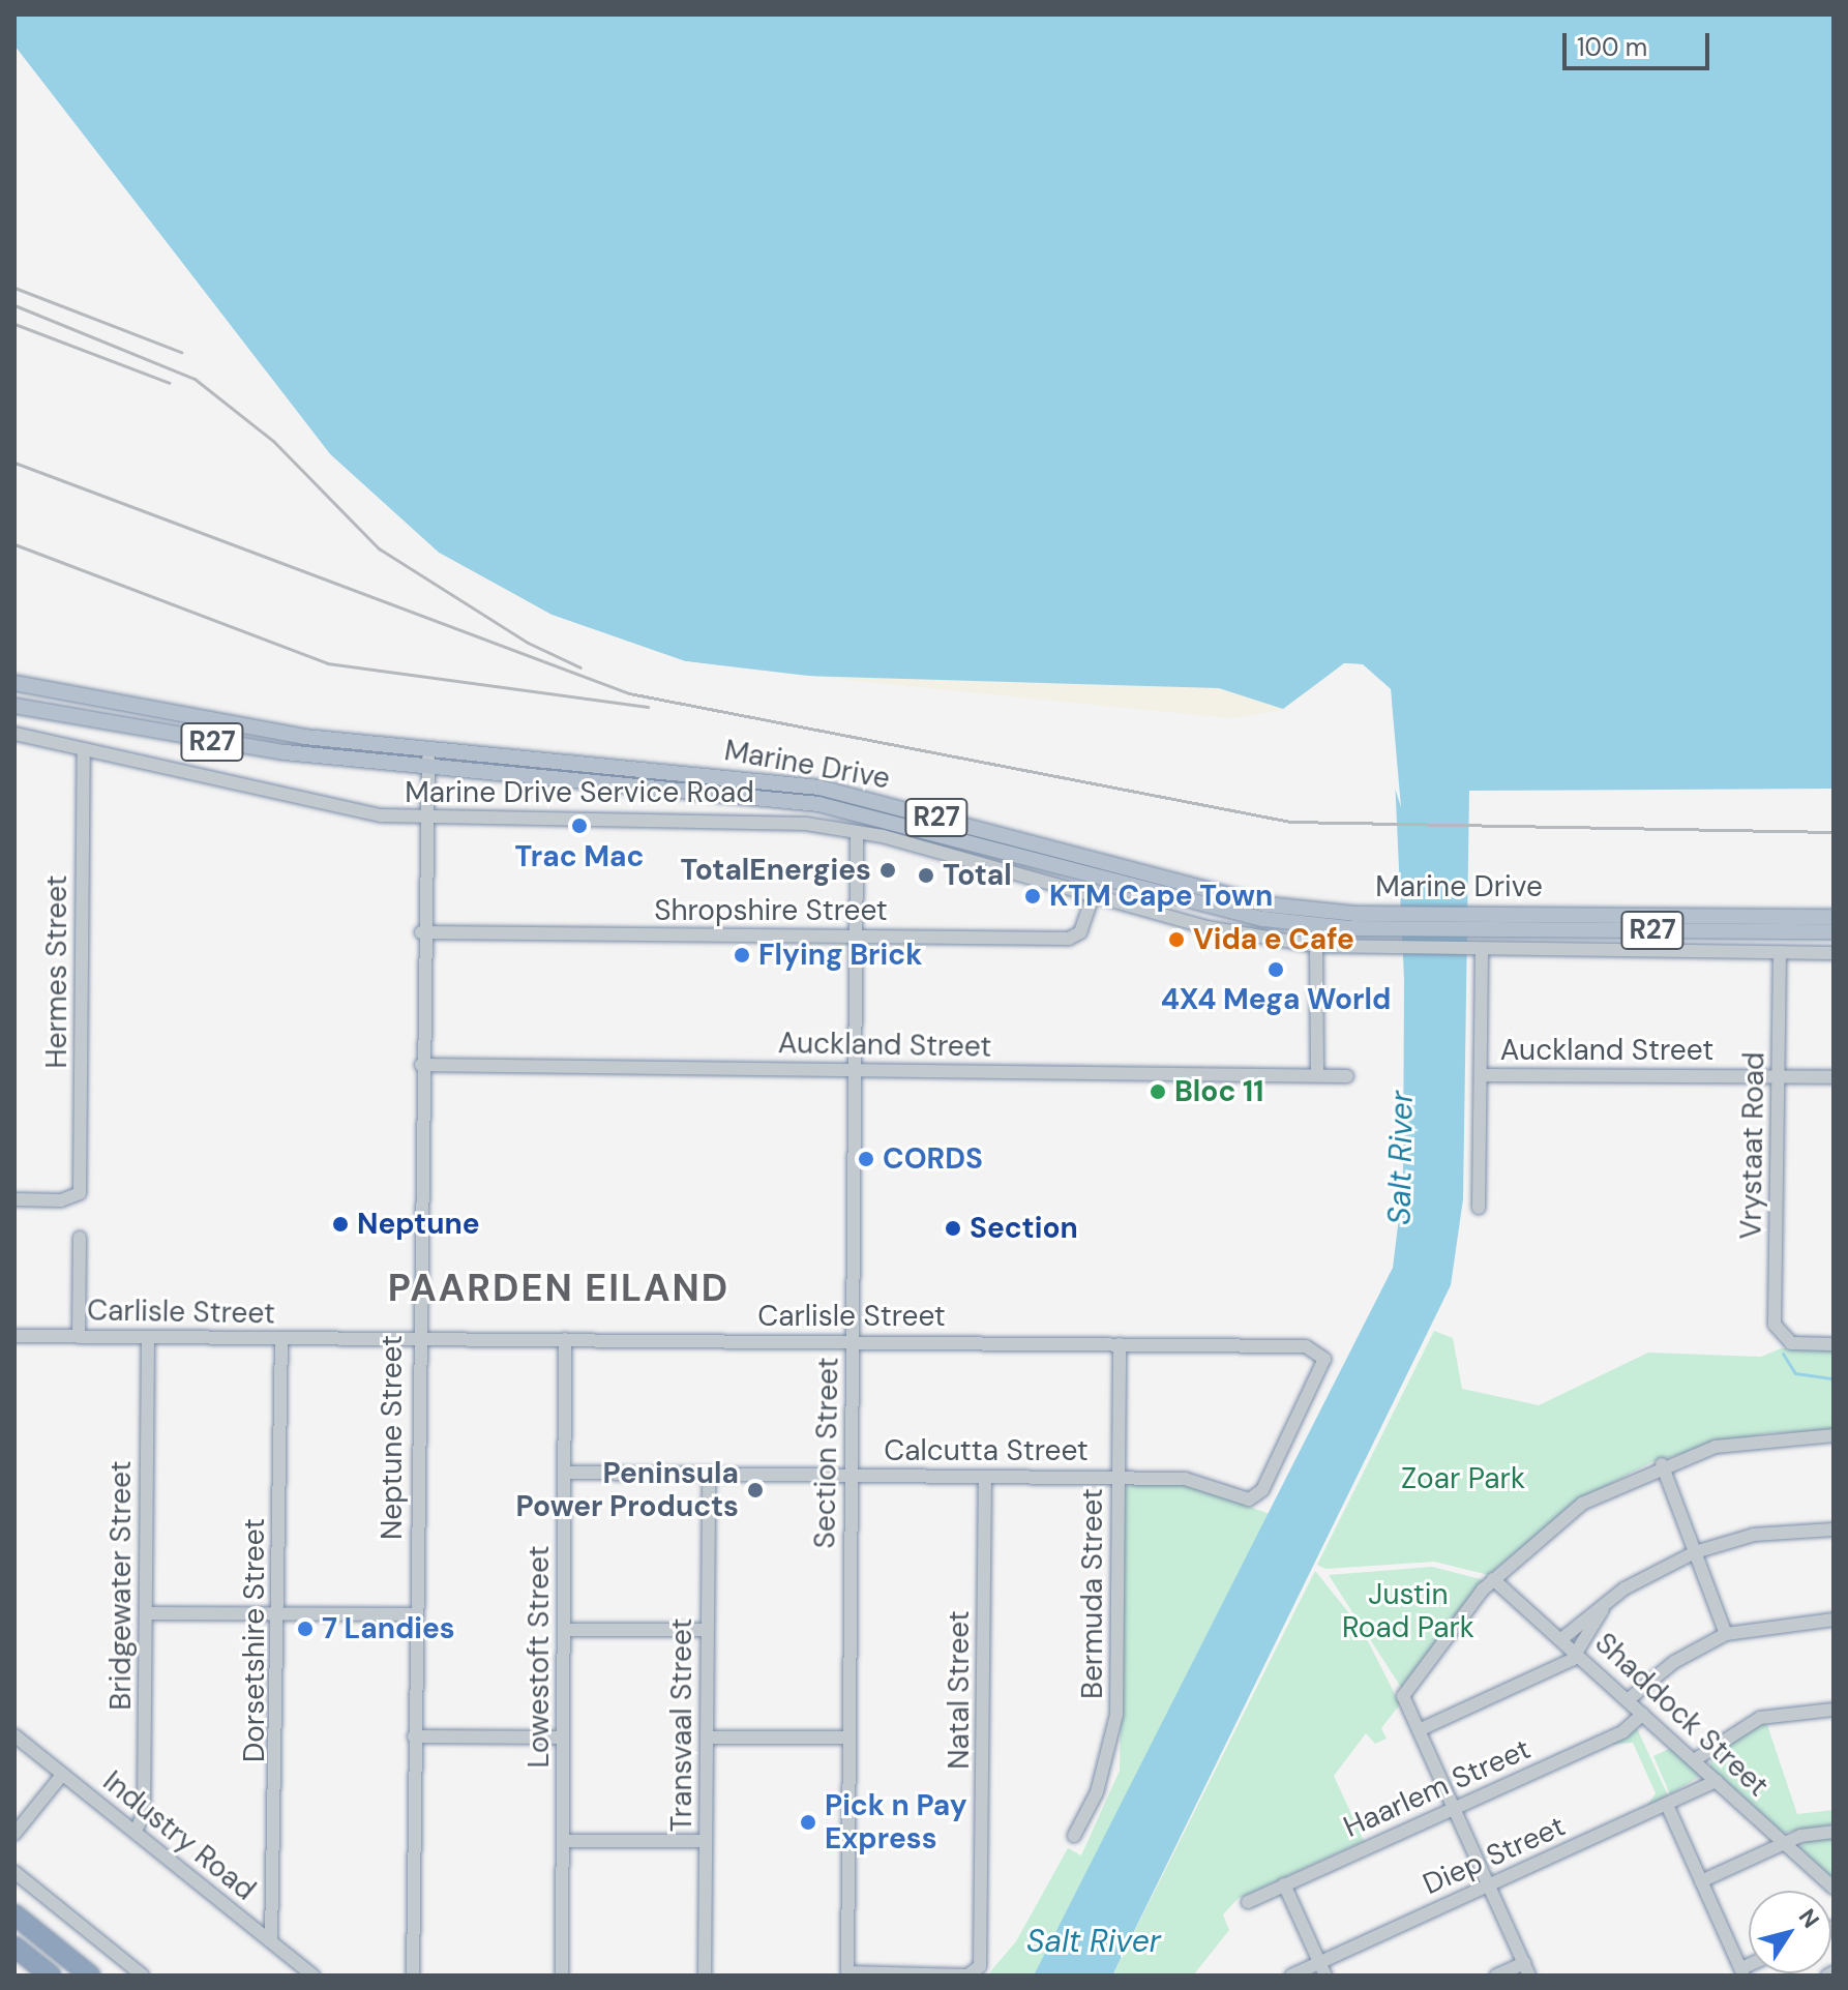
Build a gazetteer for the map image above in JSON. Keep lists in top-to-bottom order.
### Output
{
  "streets": {
    "main road": ["R27", "Marine Drive"],
    "street": [
      "Marine Drive Service Road",
      "Shropshire Street",
      "Hermes Street",
      "Auckland Street",
      "Vrystaat Road",
      "Carlisle Street",
      "Neptune Street",
      "Calcutta Street",
      "Section Street",
      "Bridgewater Street",
      "Bermuda Street",
      "Dorsetshire Street",
      "Lowestoft Street",
      "Natal Street",
      "Shaddock Street",
      "Transvaal Street",
      "Haarlem Street",
      "Industry Road",
      "Diep Street"
    ]
  },
  "crossings": [
    ["Marine Drive", "Neptune Street"],
    ["Marine Drive Service Road", "Shropshire Street"],
    ["Marine Drive Service Road", "Hermes Street"],
    ["Marine Drive Service Road", "Vrystaat Road"],
    ["Marine Drive Service Road", "Neptune Street"],
    ["Marine Drive Service Road", "Section Street"],
    ["Shropshire Street", "Neptune Street"],
    ["Shropshire Street", "Section Street"],
    ["Auckland Street", "Vrystaat Road"],
    ["Auckland Street", "Neptune Street"],
    ["Auckland Street", "Section Street"],
    ["Carlisle Street", "Neptune Street"],
    ["Carlisle Street", "Calcutta Street"],
    ["Carlisle Street", "Section Street"],
    ["Carlisle Street", "Bridgewater Street"],
    ["Carlisle Street", "Bermuda Street"],
    ["Carlisle Street", "Dorsetshire Street"],
    ["Carlisle Street", "Lowestoft Street"],
    ["Calcutta Street", "Section Street"],
    ["Calcutta Street", "Bermuda Street"],
    ["Calcutta Street", "Lowestoft Street"],
    ["Calcutta Street", "Natal Street"],
    ["Calcutta Street", "Transvaal Street"],
    ["Section Street", "Natal Street"],
    ["Bridgewater Street", "Industry Road"],
    ["Dorsetshire Street", "Industry Road"],
    ["Shaddock Street", "Haarlem Street"],
    ["Shaddock Street", "Diep Street"]
  ],
  "districts": ["PAARDEN EILAND"],
  "water": ["Salt River"],
  "parks": ["Zoar Park", "Justin Road Park"],
  "places": [
    "Trac Mac",
    "TotalEnergies",
    "Total",
    "KTM Cape Town",
    "Vida e Cafe",
    "Flying Brick",
    "4X4 Mega World",
    "Bloc 11",
    "CORDS",
    "Neptune",
    "Section",
    "Peninsula Power Products",
    "7 Landies",
    "Pick n Pay Express"
  ],
  "scale_bar": "100 m",
  "north": "top right"
}
